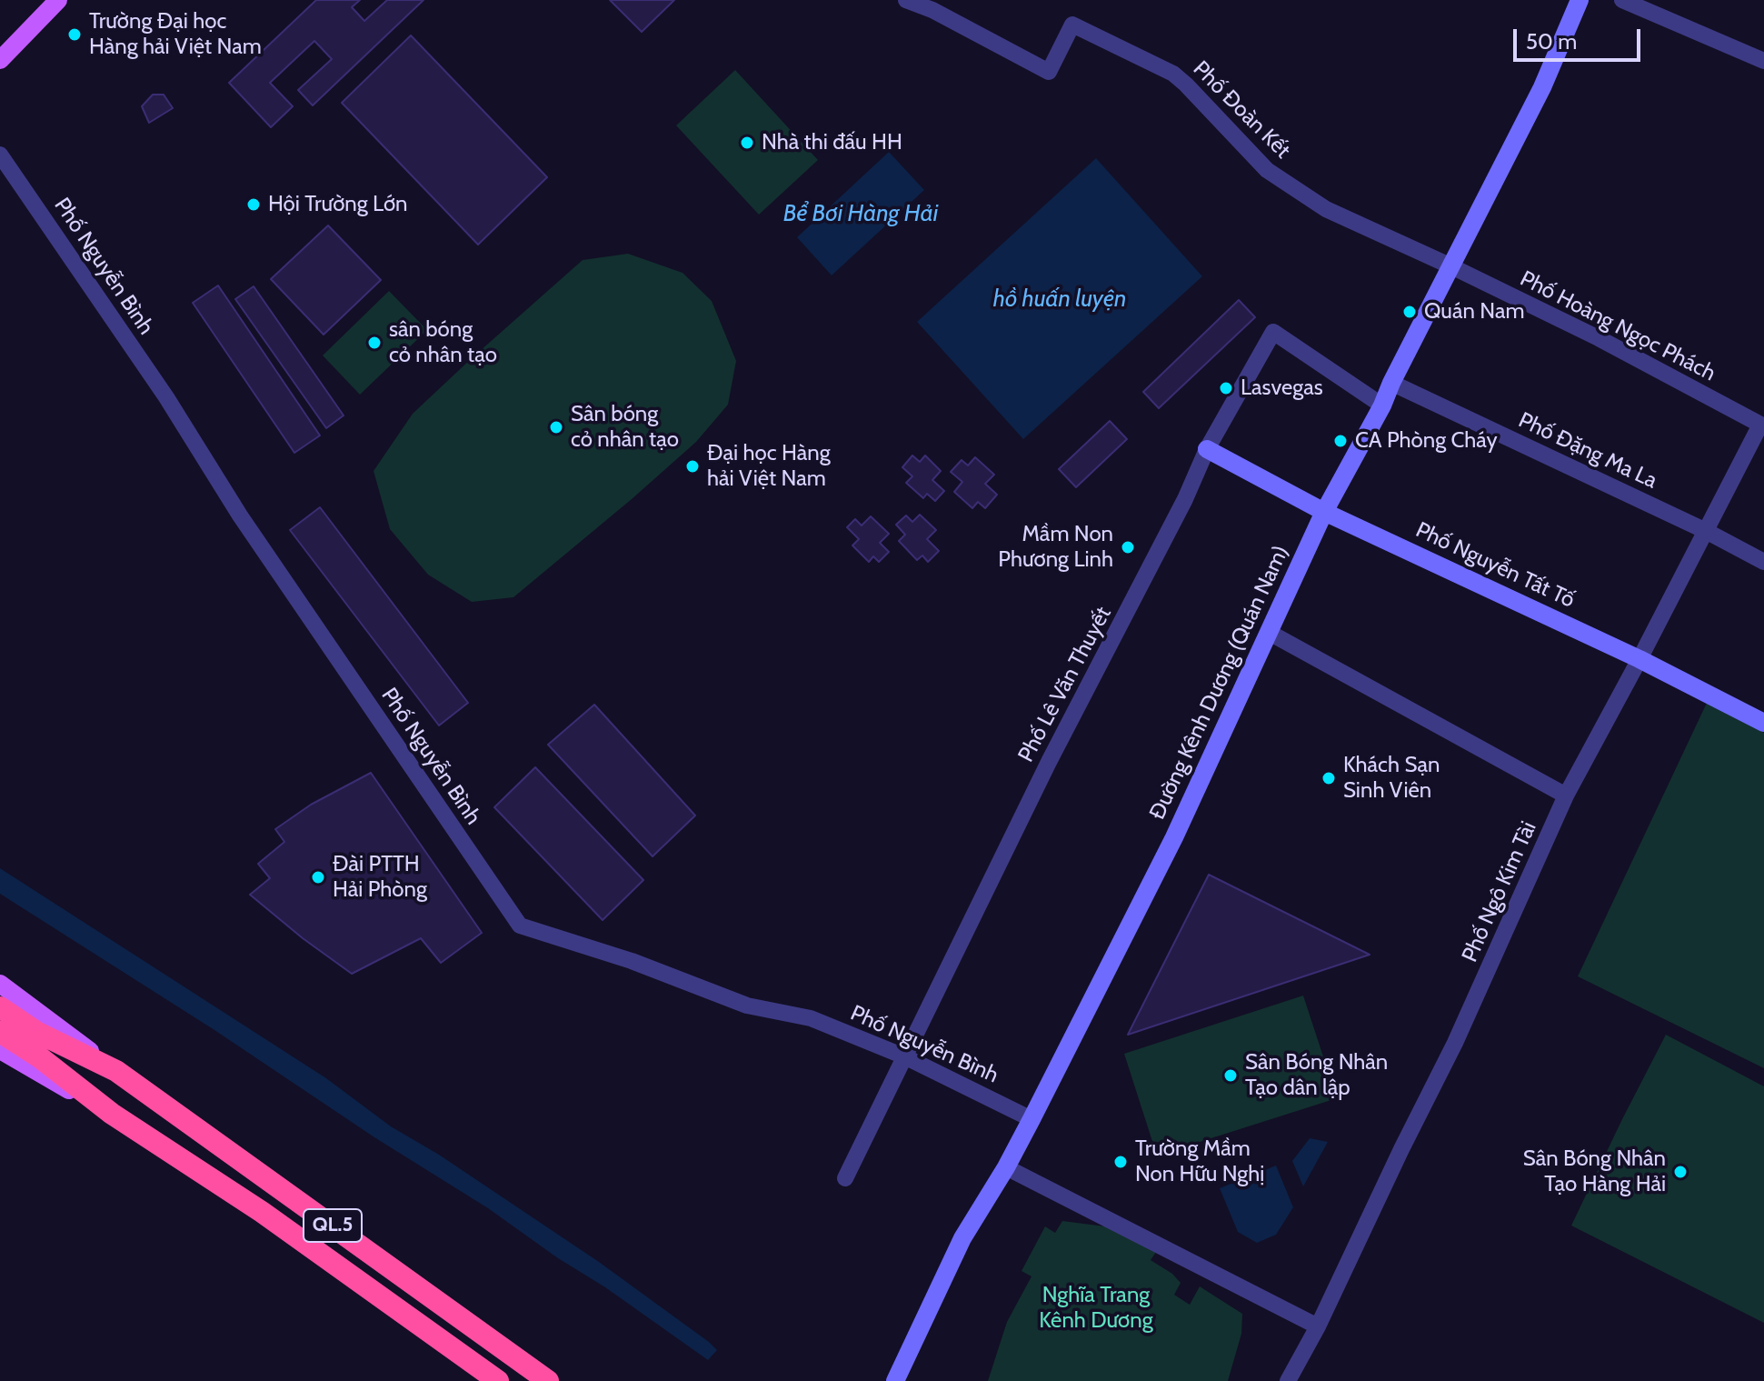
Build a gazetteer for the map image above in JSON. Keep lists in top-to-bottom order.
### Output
{
  "streets": {
    "highway": ["QL.5"],
    "street": [
      "Phố Đoàn Kết",
      "Phố Nguyễn Bình",
      "Phố Hoàng Ngọc Phách",
      "Phố Đặng Ma La",
      "Phố Nguyễn Tất Tố",
      "Đường Kênh Dương (Quán Nam)",
      "Phố Lê Văn Thuyết",
      "Phố Ngô Kim Tài"
    ]
  },
  "crossings": [
    ["Phố Đoàn Kết", "Phố Hoàng Ngọc Phách"],
    ["Phố Đoàn Kết", "Đường Kênh Dương (Quán Nam)"],
    ["Phố Nguyễn Bình", "Đường Kênh Dương (Quán Nam)"],
    ["Phố Nguyễn Bình", "Phố Lê Văn Thuyết"],
    ["Phố Hoàng Ngọc Phách", "Đường Kênh Dương (Quán Nam)"],
    ["Phố Hoàng Ngọc Phách", "Phố Ngô Kim Tài"],
    ["Phố Đặng Ma La", "Đường Kênh Dương (Quán Nam)"],
    ["Phố Đặng Ma La", "Phố Ngô Kim Tài"],
    ["Phố Nguyễn Tất Tố", "Đường Kênh Dương (Quán Nam)"],
    ["Phố Nguyễn Tất Tố", "Phố Lê Văn Thuyết"],
    ["Phố Nguyễn Tất Tố", "Phố Ngô Kim Tài"],
    ["Đường Kênh Dương (Quán Nam)", "Phố Lê Văn Thuyết"]
  ],
  "water": ["Bể Bơi Hàng Hải", "hồ huấn luyện"],
  "parks": ["Nghĩa Trang Kênh Dương"],
  "places": [
    "Trường Đại học Hàng hải Việt Nam",
    "Nhà thi đấu HH",
    "Hội Trường Lớn",
    "Quán Nam",
    "sân bóng cỏ nhân tạo",
    "Lasvegas",
    "Sân bóng cỏ nhân tạo",
    "CA Phòng Cháy",
    "Đại học Hàng hải Việt Nam",
    "Mầm Non Phương Linh",
    "Khách Sạn Sinh Viên",
    "Đài PTTH Hải Phòng",
    "Sân Bóng Nhân Tạo dân lập",
    "Trường Mầm Non Hữu Nghị",
    "Sân Bóng Nhân Tạo Hàng Hải"
  ],
  "scale_bar": "50 m"
}
